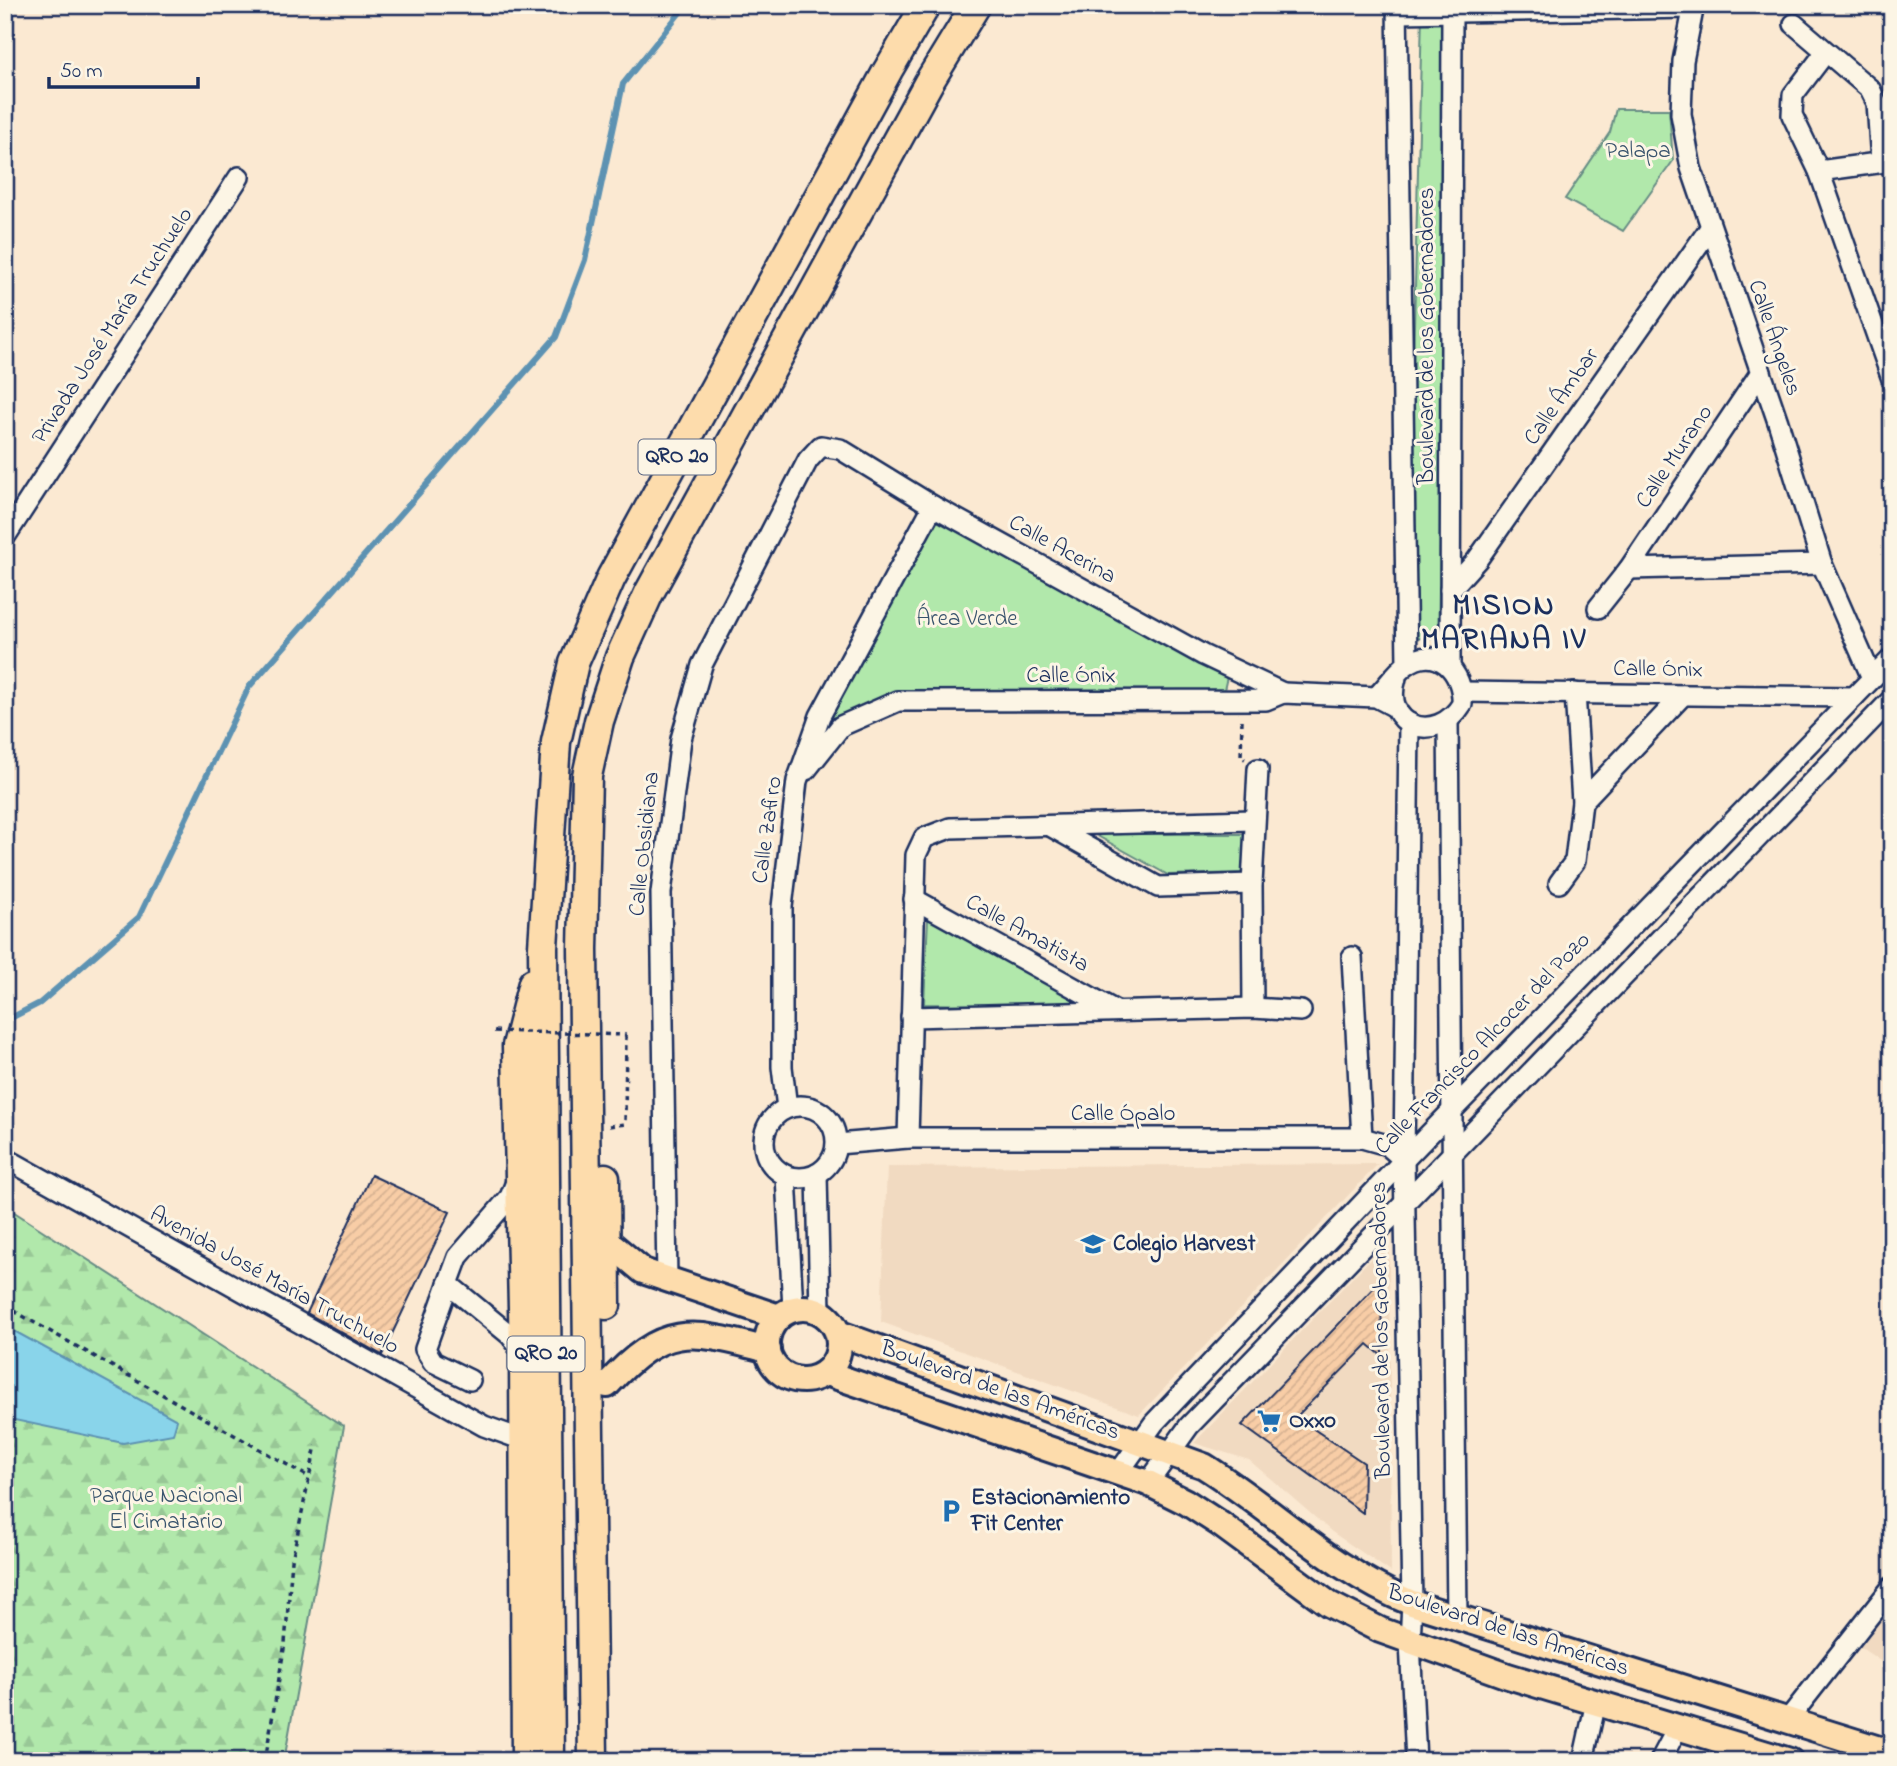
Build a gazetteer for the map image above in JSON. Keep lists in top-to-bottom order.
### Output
{
  "streets": {
    "highway": ["QRO 20"],
    "main road": ["Boulevard de las Américas"],
    "street": [
      "Privada José María Truchuelo",
      "Boulevard de los Gobernadores",
      "Calle Ángeles",
      "Calle Ámbar",
      "Calle Murano",
      "Calle Acerina",
      "Calle Ónix",
      "Calle Zafiro",
      "Calle Obsidiana",
      "Calle Amatista",
      "Calle Francisco Alcocer del Pozo",
      "Calle Ópalo",
      "Avenida José María Truchuelo"
    ]
  },
  "crossings": [
    ["Boulevard de los Gobernadores", "Calle Ámbar"],
    ["Boulevard de los Gobernadores", "Calle Ónix"],
    ["Boulevard de los Gobernadores", "Calle Francisco Alcocer del Pozo"],
    ["Boulevard de los Gobernadores", "Calle Ópalo"],
    ["Boulevard de los Gobernadores", "Boulevard de las Américas"],
    ["Calle Ángeles", "Calle Ámbar"],
    ["Calle Ángeles", "Calle Murano"],
    ["Calle Ángeles", "Calle Francisco Alcocer del Pozo"],
    ["Calle Acerina", "Calle Ónix"],
    ["Calle Acerina", "Calle Zafiro"],
    ["Calle Acerina", "Calle Obsidiana"],
    ["Calle Ónix", "Calle Zafiro"],
    ["Calle Ónix", "Calle Francisco Alcocer del Pozo"],
    ["Calle Zafiro", "Calle Ópalo"],
    ["Calle Francisco Alcocer del Pozo", "Calle Ópalo"],
    ["Calle Francisco Alcocer del Pozo", "Boulevard de las Américas"]
  ],
  "districts": ["MISION MARIANA IV"],
  "parks": ["Palapa", "Área Verde", "Parque Nacional El Cimatario"],
  "places": {
    "school or university": ["Colegio Harvest"],
    "supermarket": ["Oxxo"],
    "parking": ["Estacionamiento Fit Center"]
  },
  "scale_bar": "50 m"
}
